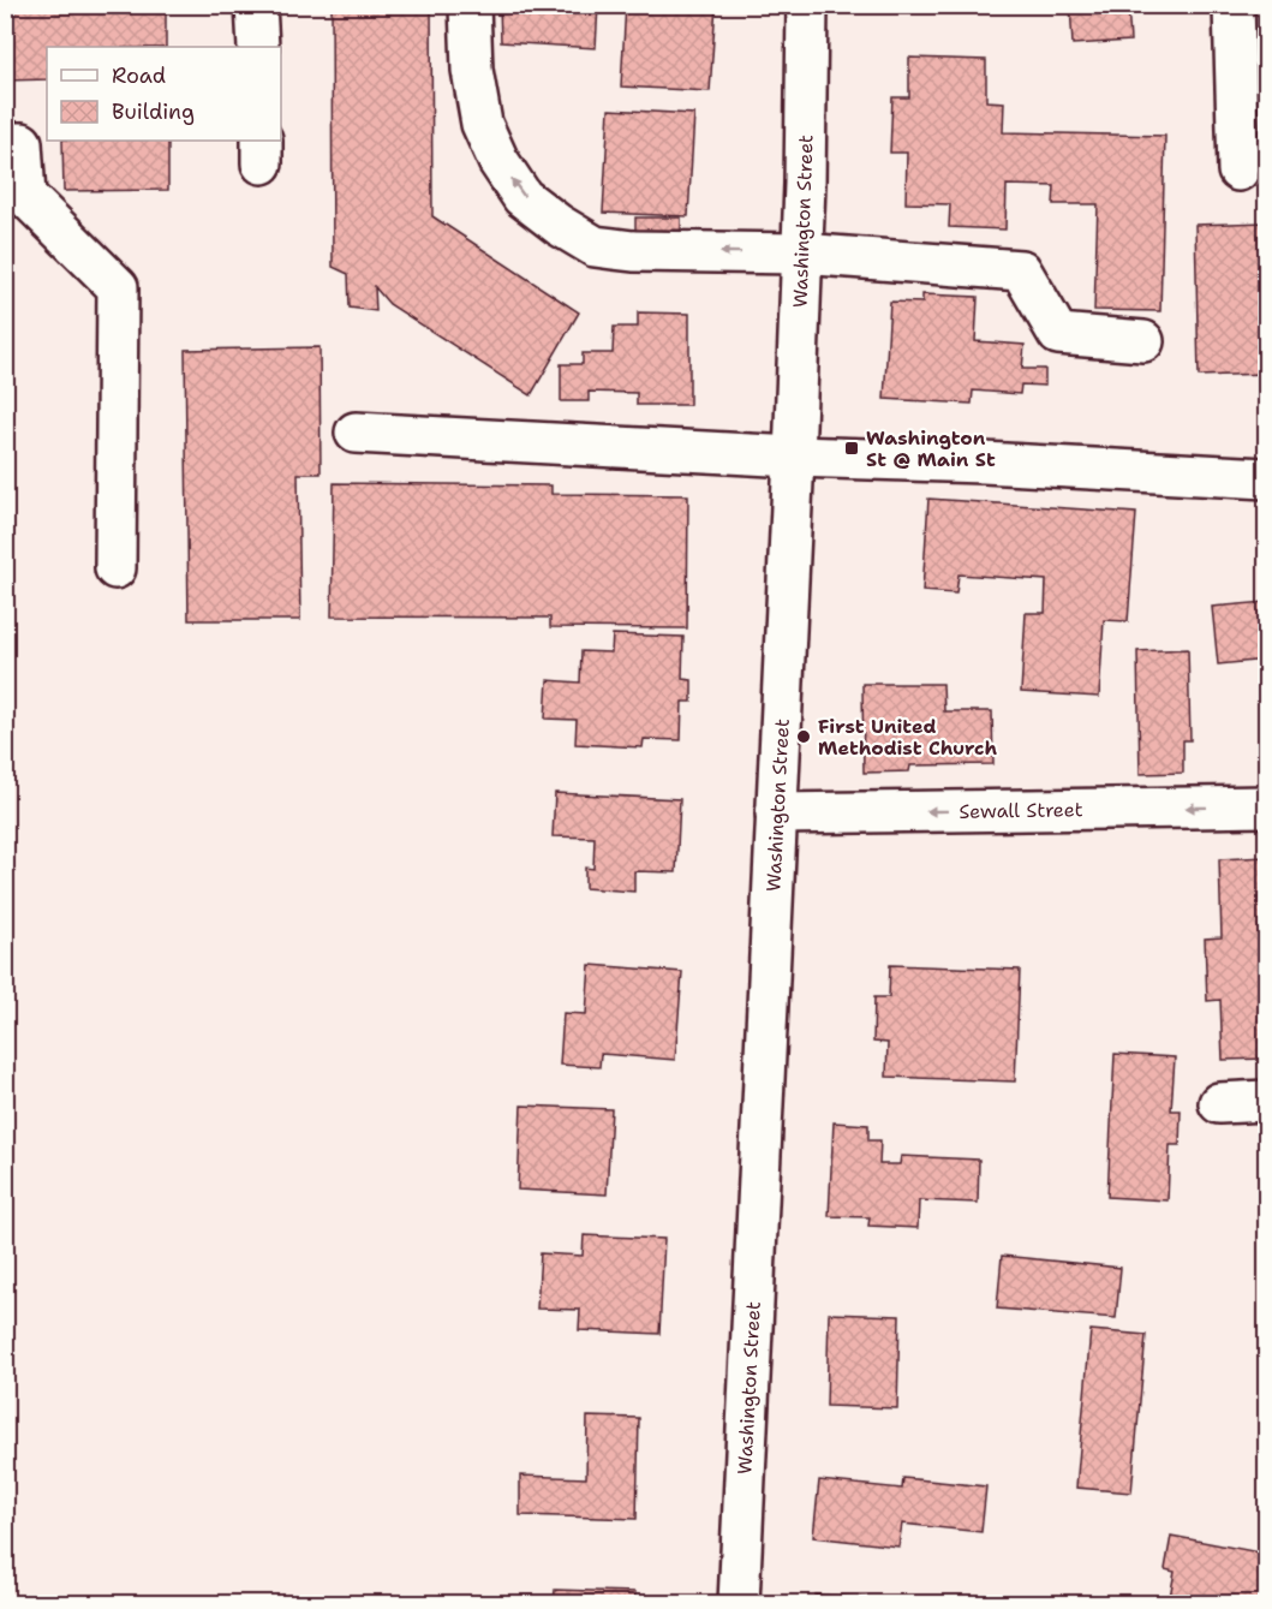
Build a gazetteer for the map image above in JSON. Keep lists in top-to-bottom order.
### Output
{
  "streets": {
    "main road": ["Washington Street", "Sewall Street"]
  },
  "crossings": [
    ["Washington Street", "Sewall Street"]
  ],
  "places": {
    "transit": ["Washington St @ Main St"],
    "other": ["First United Methodist Church"]
  },
  "legend": ["Road", "Building"]
}
